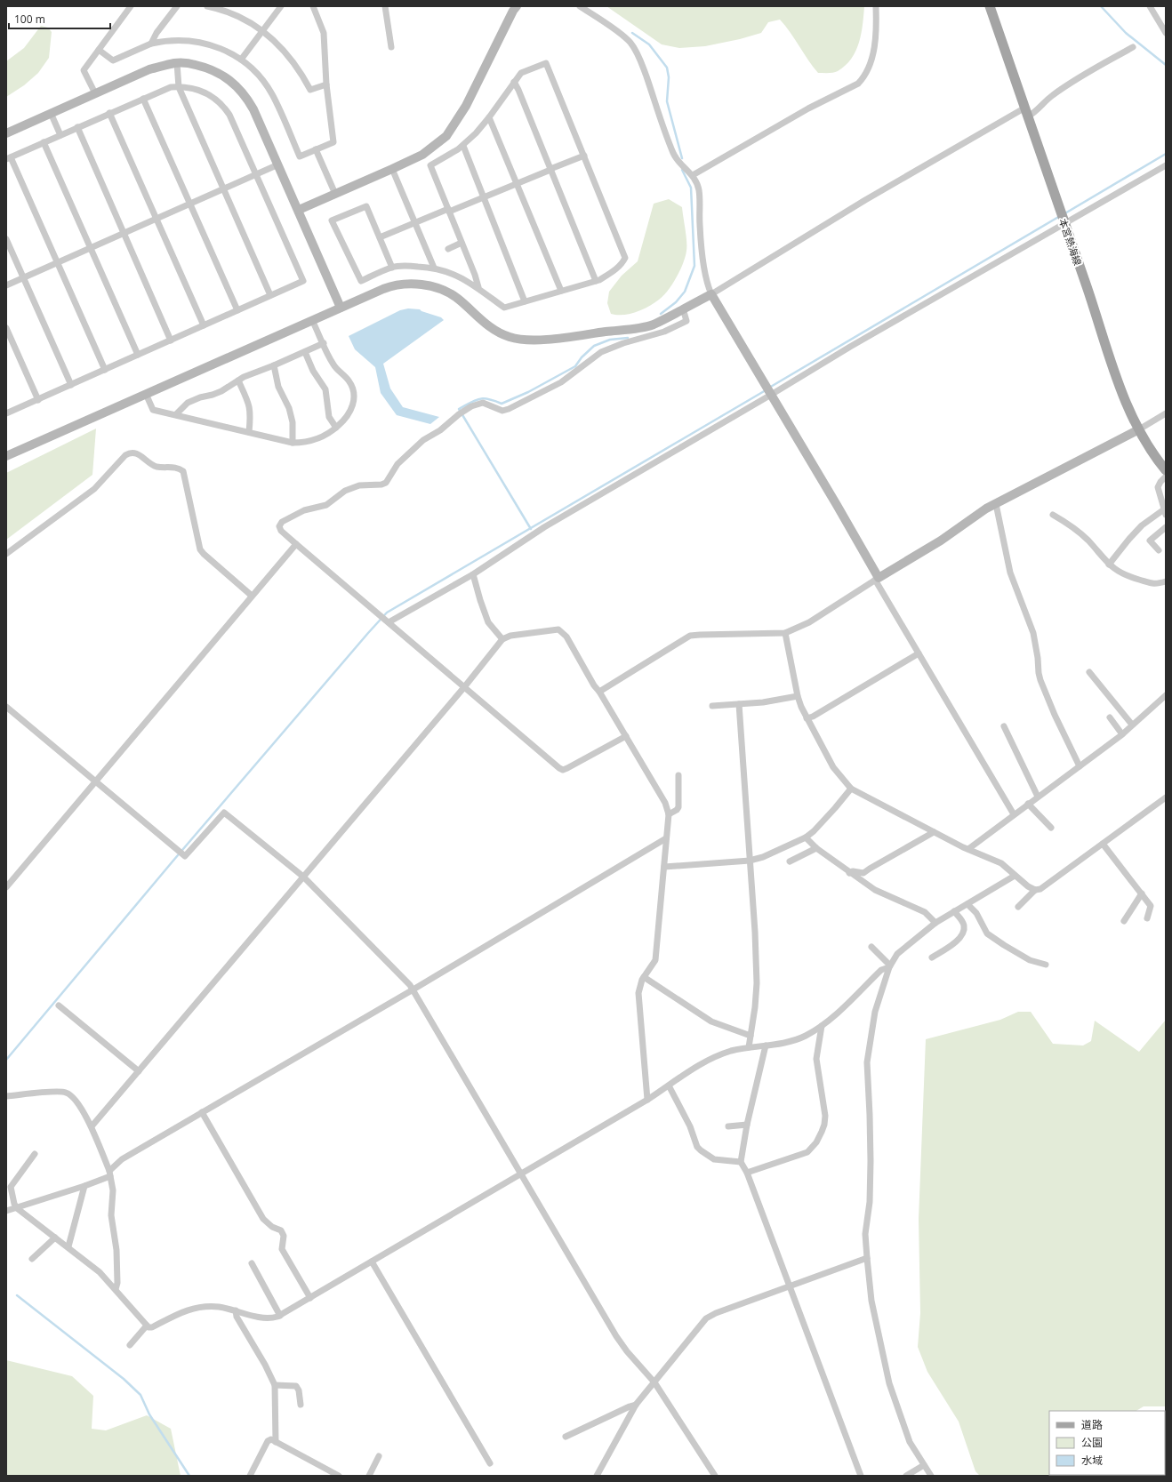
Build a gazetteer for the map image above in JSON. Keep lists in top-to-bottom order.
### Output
{
  "streets": {
    "main road": ["本宮熱海線"]
  },
  "legend": ["道路", "公園", "水域"],
  "scale_bar": "100 m"
}
